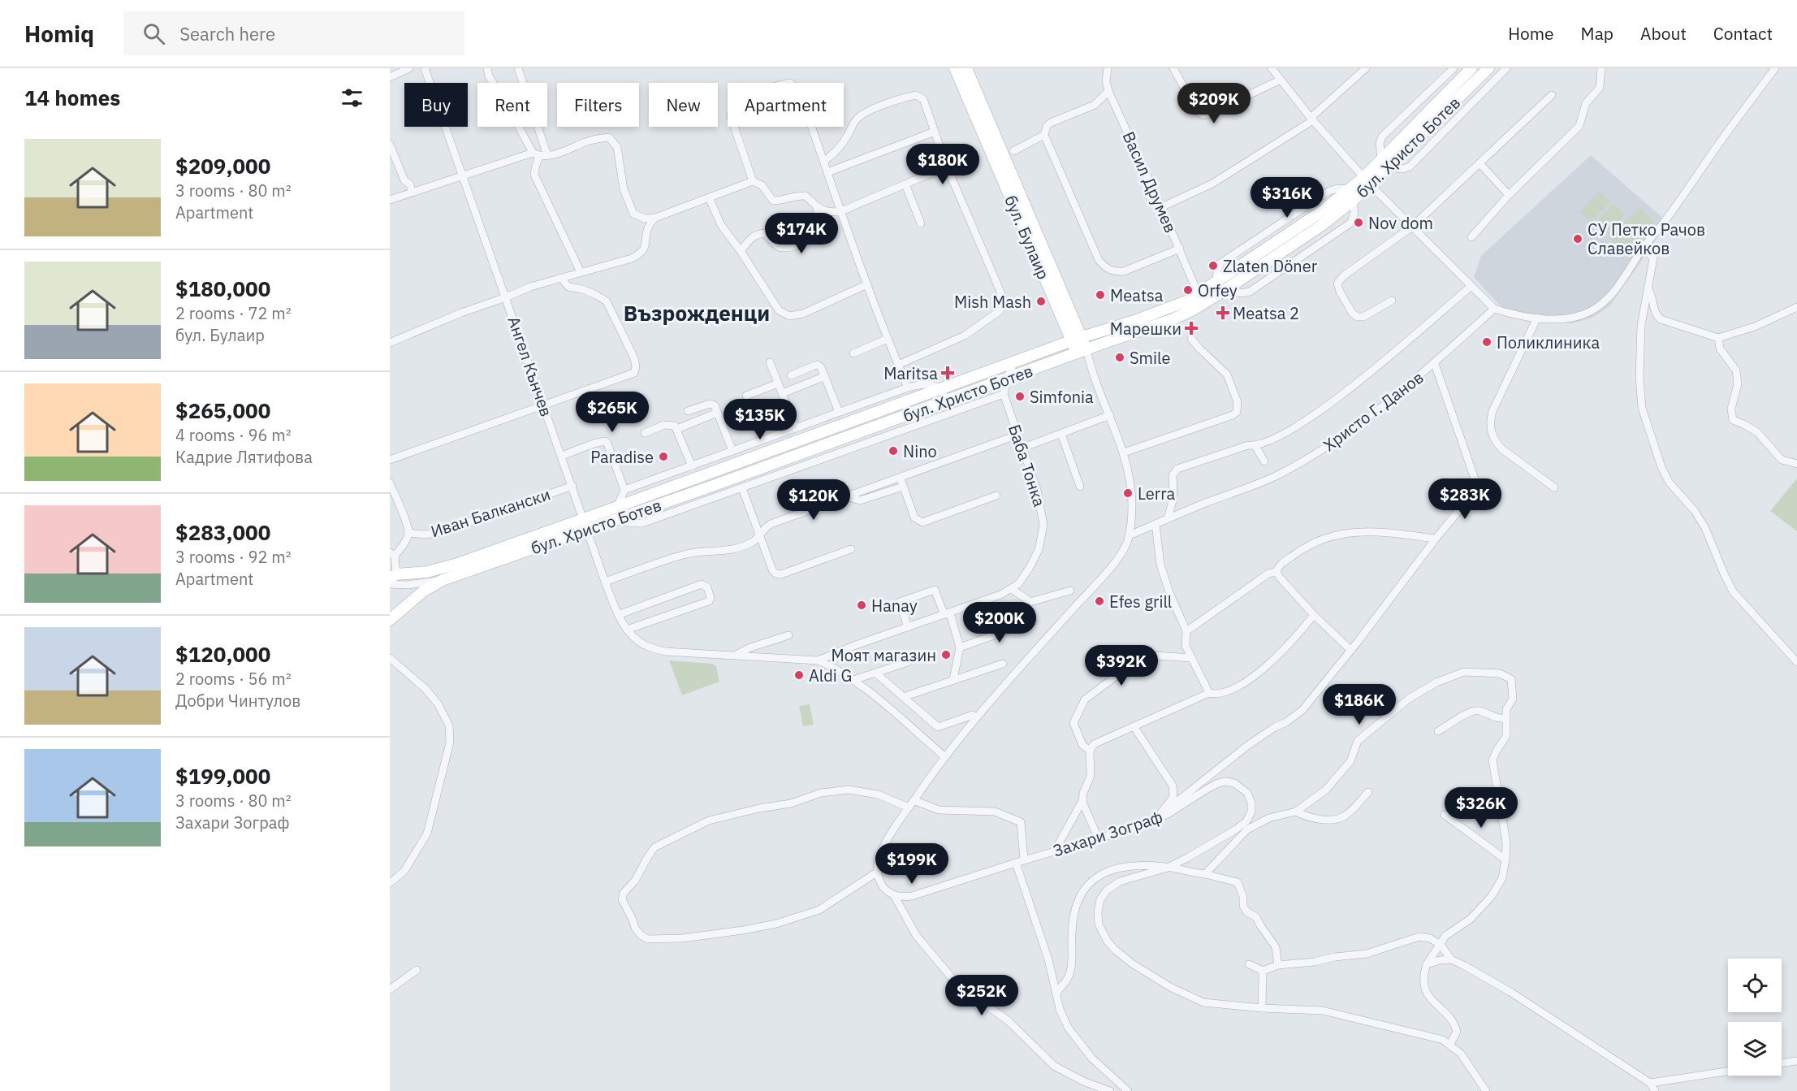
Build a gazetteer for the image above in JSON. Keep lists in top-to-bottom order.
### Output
{
  "streets": {
    "main road": ["бул. Христо Ботев", "бул. Булаир"],
    "street": [
      "Васил Друмев",
      "Ангел Кънчев",
      "Христо Г. Данов",
      "Баба Тонка",
      "Иван Балкански",
      "Захари Зограф"
    ]
  },
  "crossings": [
    ["бул. Христо Ботев", "Васил Друмев"],
    ["бул. Христо Ботев", "бул. Булаир"],
    ["бул. Христо Ботев", "Ангел Кънчев"],
    ["Ангел Кънчев", "Баба Тонка"],
    ["Ангел Кънчев", "Иван Балкански"]
  ],
  "districts": ["Възрожденци"],
  "places": {
    "other": [
      "Nov dom",
      "СУ Петко Рачов Славейков",
      "Zlaten Döner",
      "Orfey",
      "Meatsa",
      "Mish Mash",
      "Поликлиника",
      "Smile",
      "Simfonia",
      "Nino",
      "Paradise",
      "Lerra",
      "Efes grill",
      "Hanay",
      "Моят магазин",
      "Aldi G"
    ],
    "health": ["Meatsa 2", "Марешки", "Maritsa"]
  },
  "page": {
    "header": "Homiq",
    "search": "Search here",
    "nav": [
      "Home",
      "Map",
      "About",
      "Contact"
    ],
    "heading": "14 homes",
    "price": [
      "$209K",
      "$180K",
      "$316K",
      "$174K",
      "$265K",
      "$135K",
      "$283K",
      "$120K",
      "$200K",
      "$392K",
      "$186K",
      "$326K",
      "$199K",
      "$252K"
    ],
    "chip": [
      "Buy",
      "Rent",
      "Filters",
      "New",
      "Apartment"
    ],
    "list": [
      {
        "name": "$209,000",
        "note": "3 rooms · 80 m² · Apartment"
      },
      {
        "name": "$180,000",
        "note": "2 rooms · 72 m² · бул. Булаир"
      },
      {
        "name": "$265,000",
        "note": "4 rooms · 96 m² · Кадрие Лятифова"
      },
      {
        "name": "$283,000",
        "note": "3 rooms · 92 m² · Apartment"
      },
      {
        "name": "$120,000",
        "note": "2 rooms · 56 m² · Добри Чинтулов"
      },
      {
        "name": "$199,000",
        "note": "3 rooms · 80 m² · Захари Зограф"
      }
    ]
  }
}
